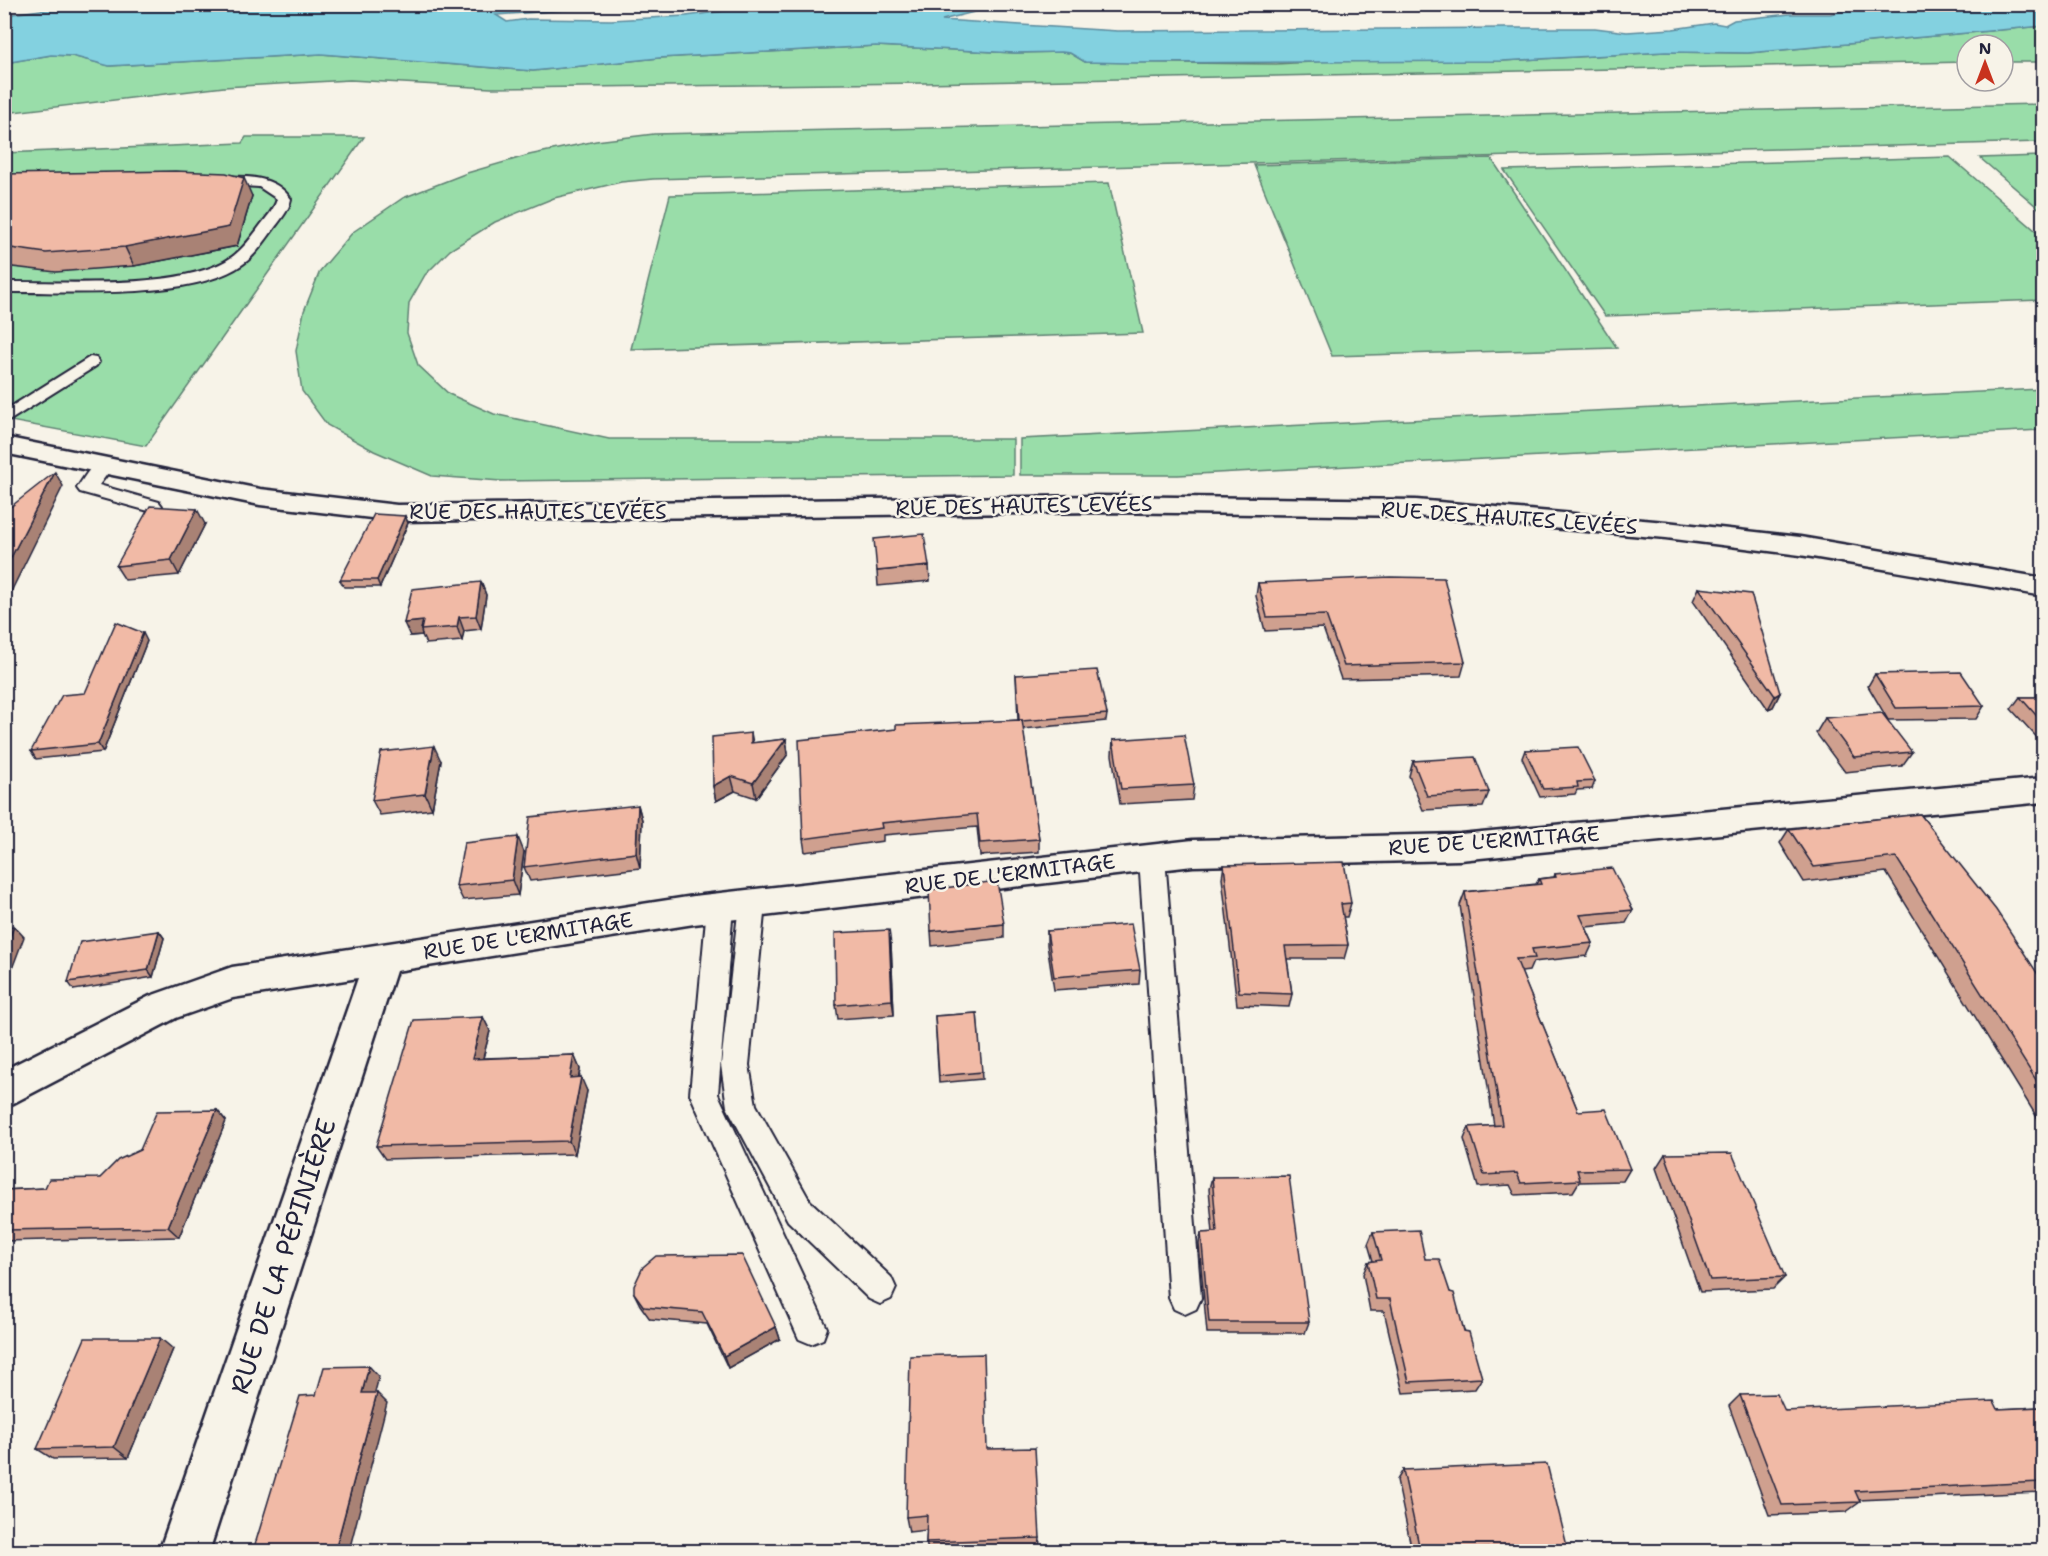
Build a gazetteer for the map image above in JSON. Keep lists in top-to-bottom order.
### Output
{
  "streets": {
    "street": ["RUE DES HAUTES LEVÉES", "RUE DE L'ERMITAGE", "RUE DE LA PÉPINIÈRE"]
  },
  "crossings": [
    ["RUE DE L'ERMITAGE", "RUE DE LA PÉPINIÈRE"]
  ],
  "north": "top"
}
